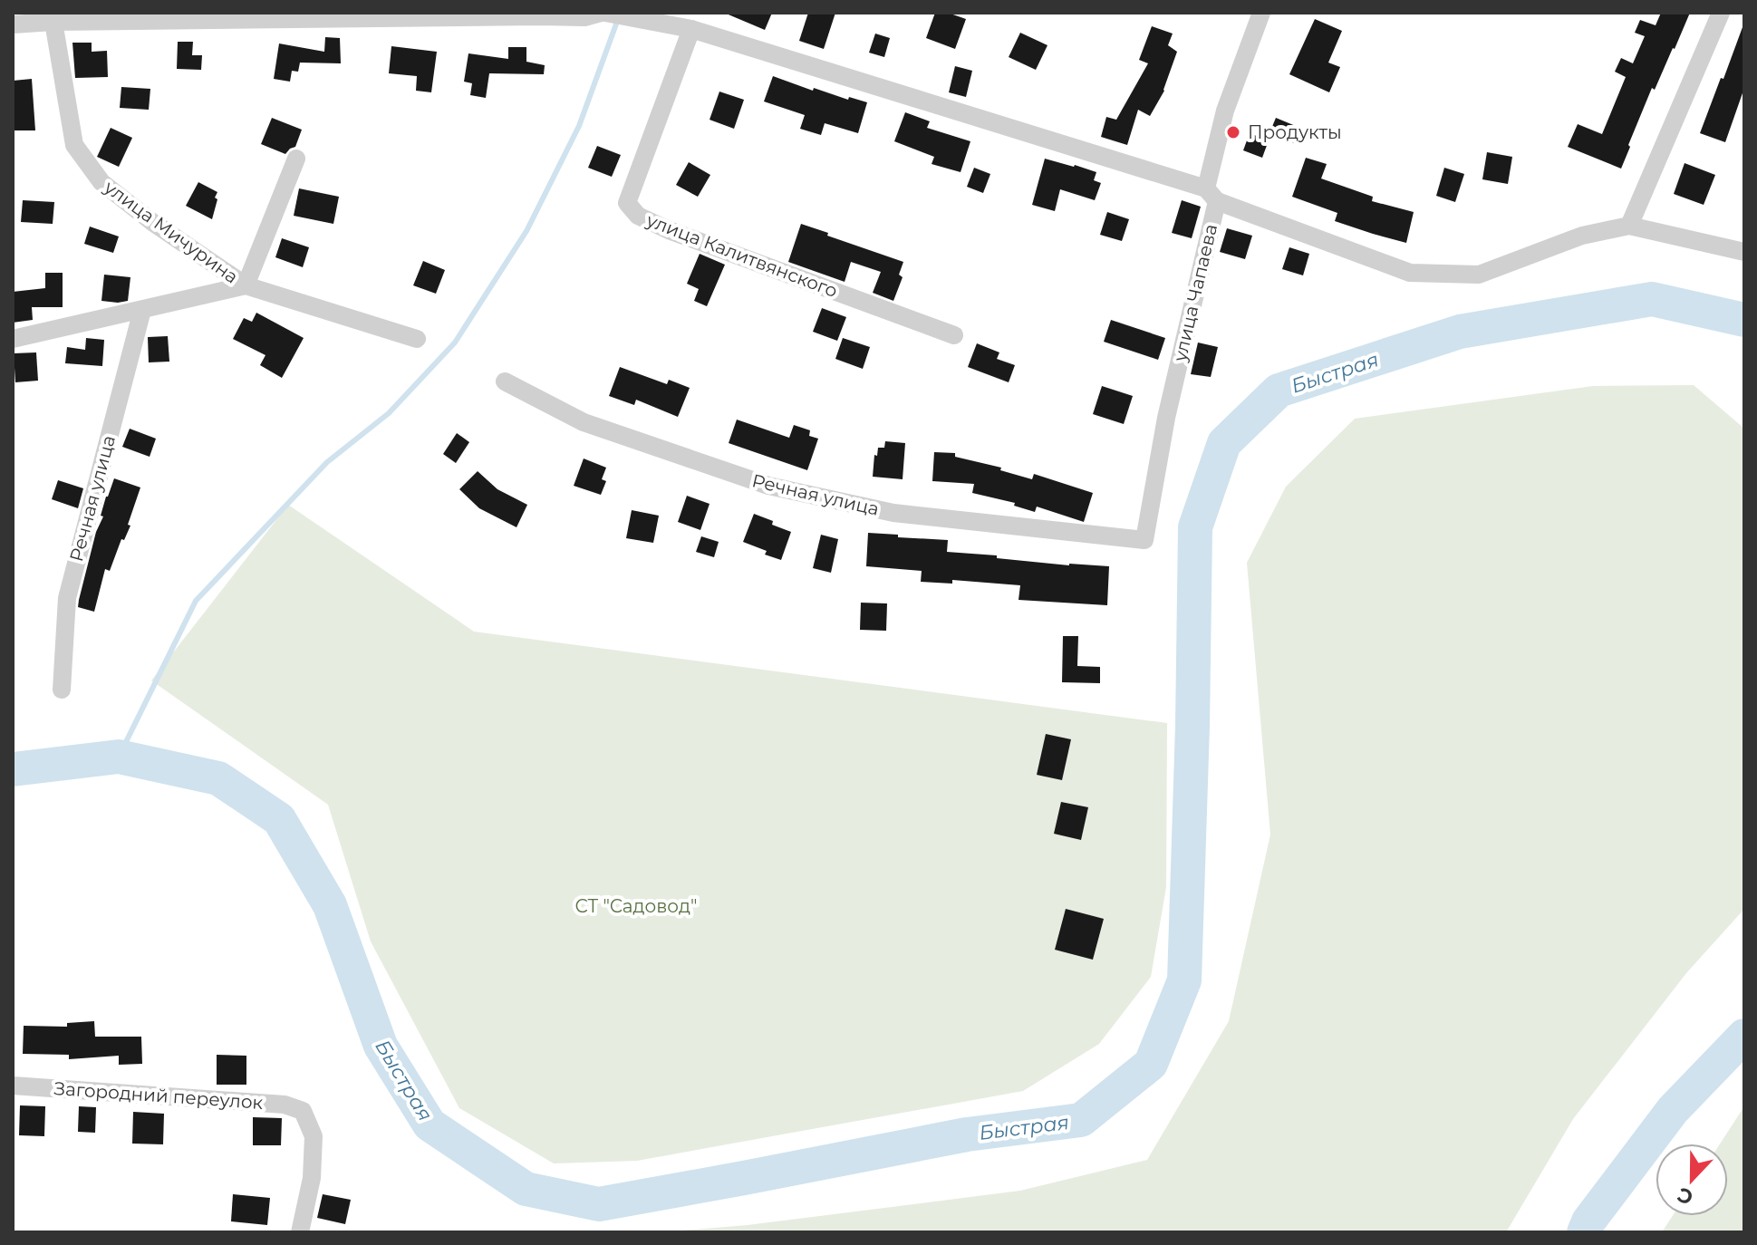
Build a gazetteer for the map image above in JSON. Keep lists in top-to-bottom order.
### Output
{
  "streets": {
    "street": [
      "улица Мичурина",
      "улица Калитвянского",
      "улица Чапаева",
      "Речная улица",
      "Загородний переулок"
    ]
  },
  "crossings": [
    ["улица Чапаева", "Речная улица"]
  ],
  "water": ["Быстрая"],
  "parks": ["СТ \"Садовод\""],
  "places": ["Продукты"],
  "north": "bottom"
}
